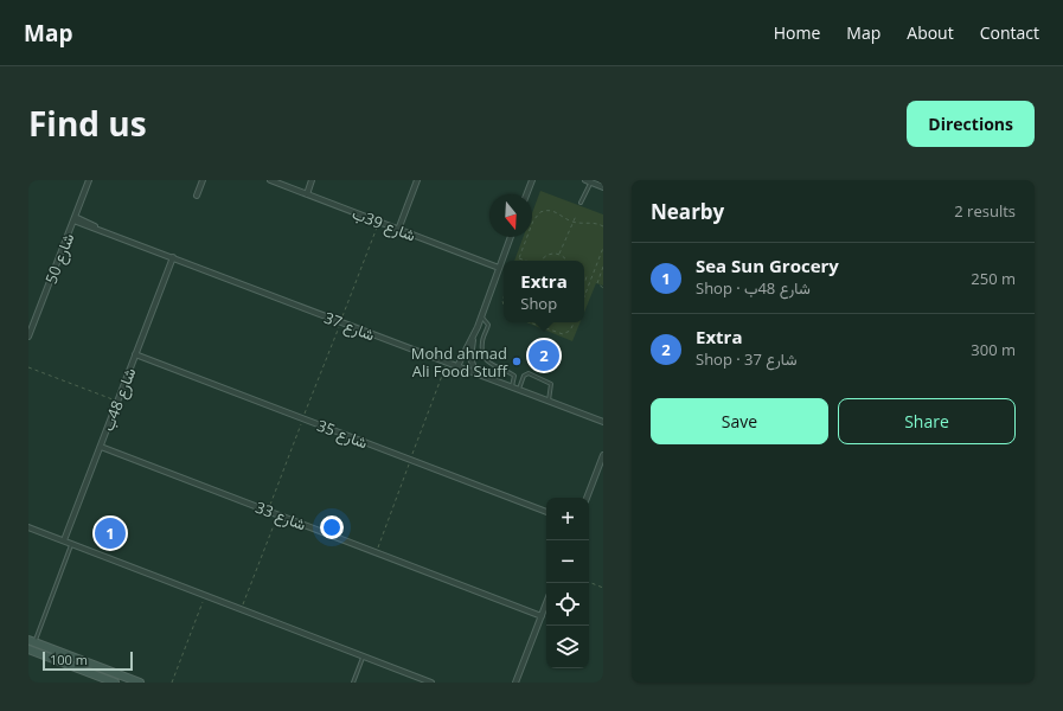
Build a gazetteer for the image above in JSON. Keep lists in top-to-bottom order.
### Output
{
  "streets": {
    "street": [
      "شارع 39ب",
      "شارع 50",
      "شارع 37",
      "شارع 48ب",
      "شارع 35",
      "شارع 33"
    ]
  },
  "crossings": [
    ["شارع 50", "شارع 37"],
    ["شارع 37", "شارع 48ب"],
    ["شارع 48ب", "شارع 35"],
    ["شارع 48ب", "شارع 33"]
  ],
  "places": ["Mohd ahmad Ali Food Stuff"],
  "scale_bar": "100 m",
  "north": "bottom",
  "page": {
    "header": "Map",
    "nav": [
      "Home",
      "Map",
      "About",
      "Contact"
    ],
    "title": "Find us",
    "buttons": [
      "Directions",
      ["Save", "Share"]
    ],
    "heading": ["Nearby", "2 results"],
    "list": [
      {
        "mark": "1",
        "name": "Sea Sun Grocery",
        "note": "Shop · شارع 48ب",
        "value": "250 m"
      },
      {
        "mark": "2",
        "name": "Extra",
        "note": "Shop · شارع 37",
        "value": "300 m"
      }
    ],
    "popup": ["Extra", "Shop"],
    "pins": ["2", "1"],
    "map_buttons": ["+", "−"],
    "scale": "100 m"
  }
}
